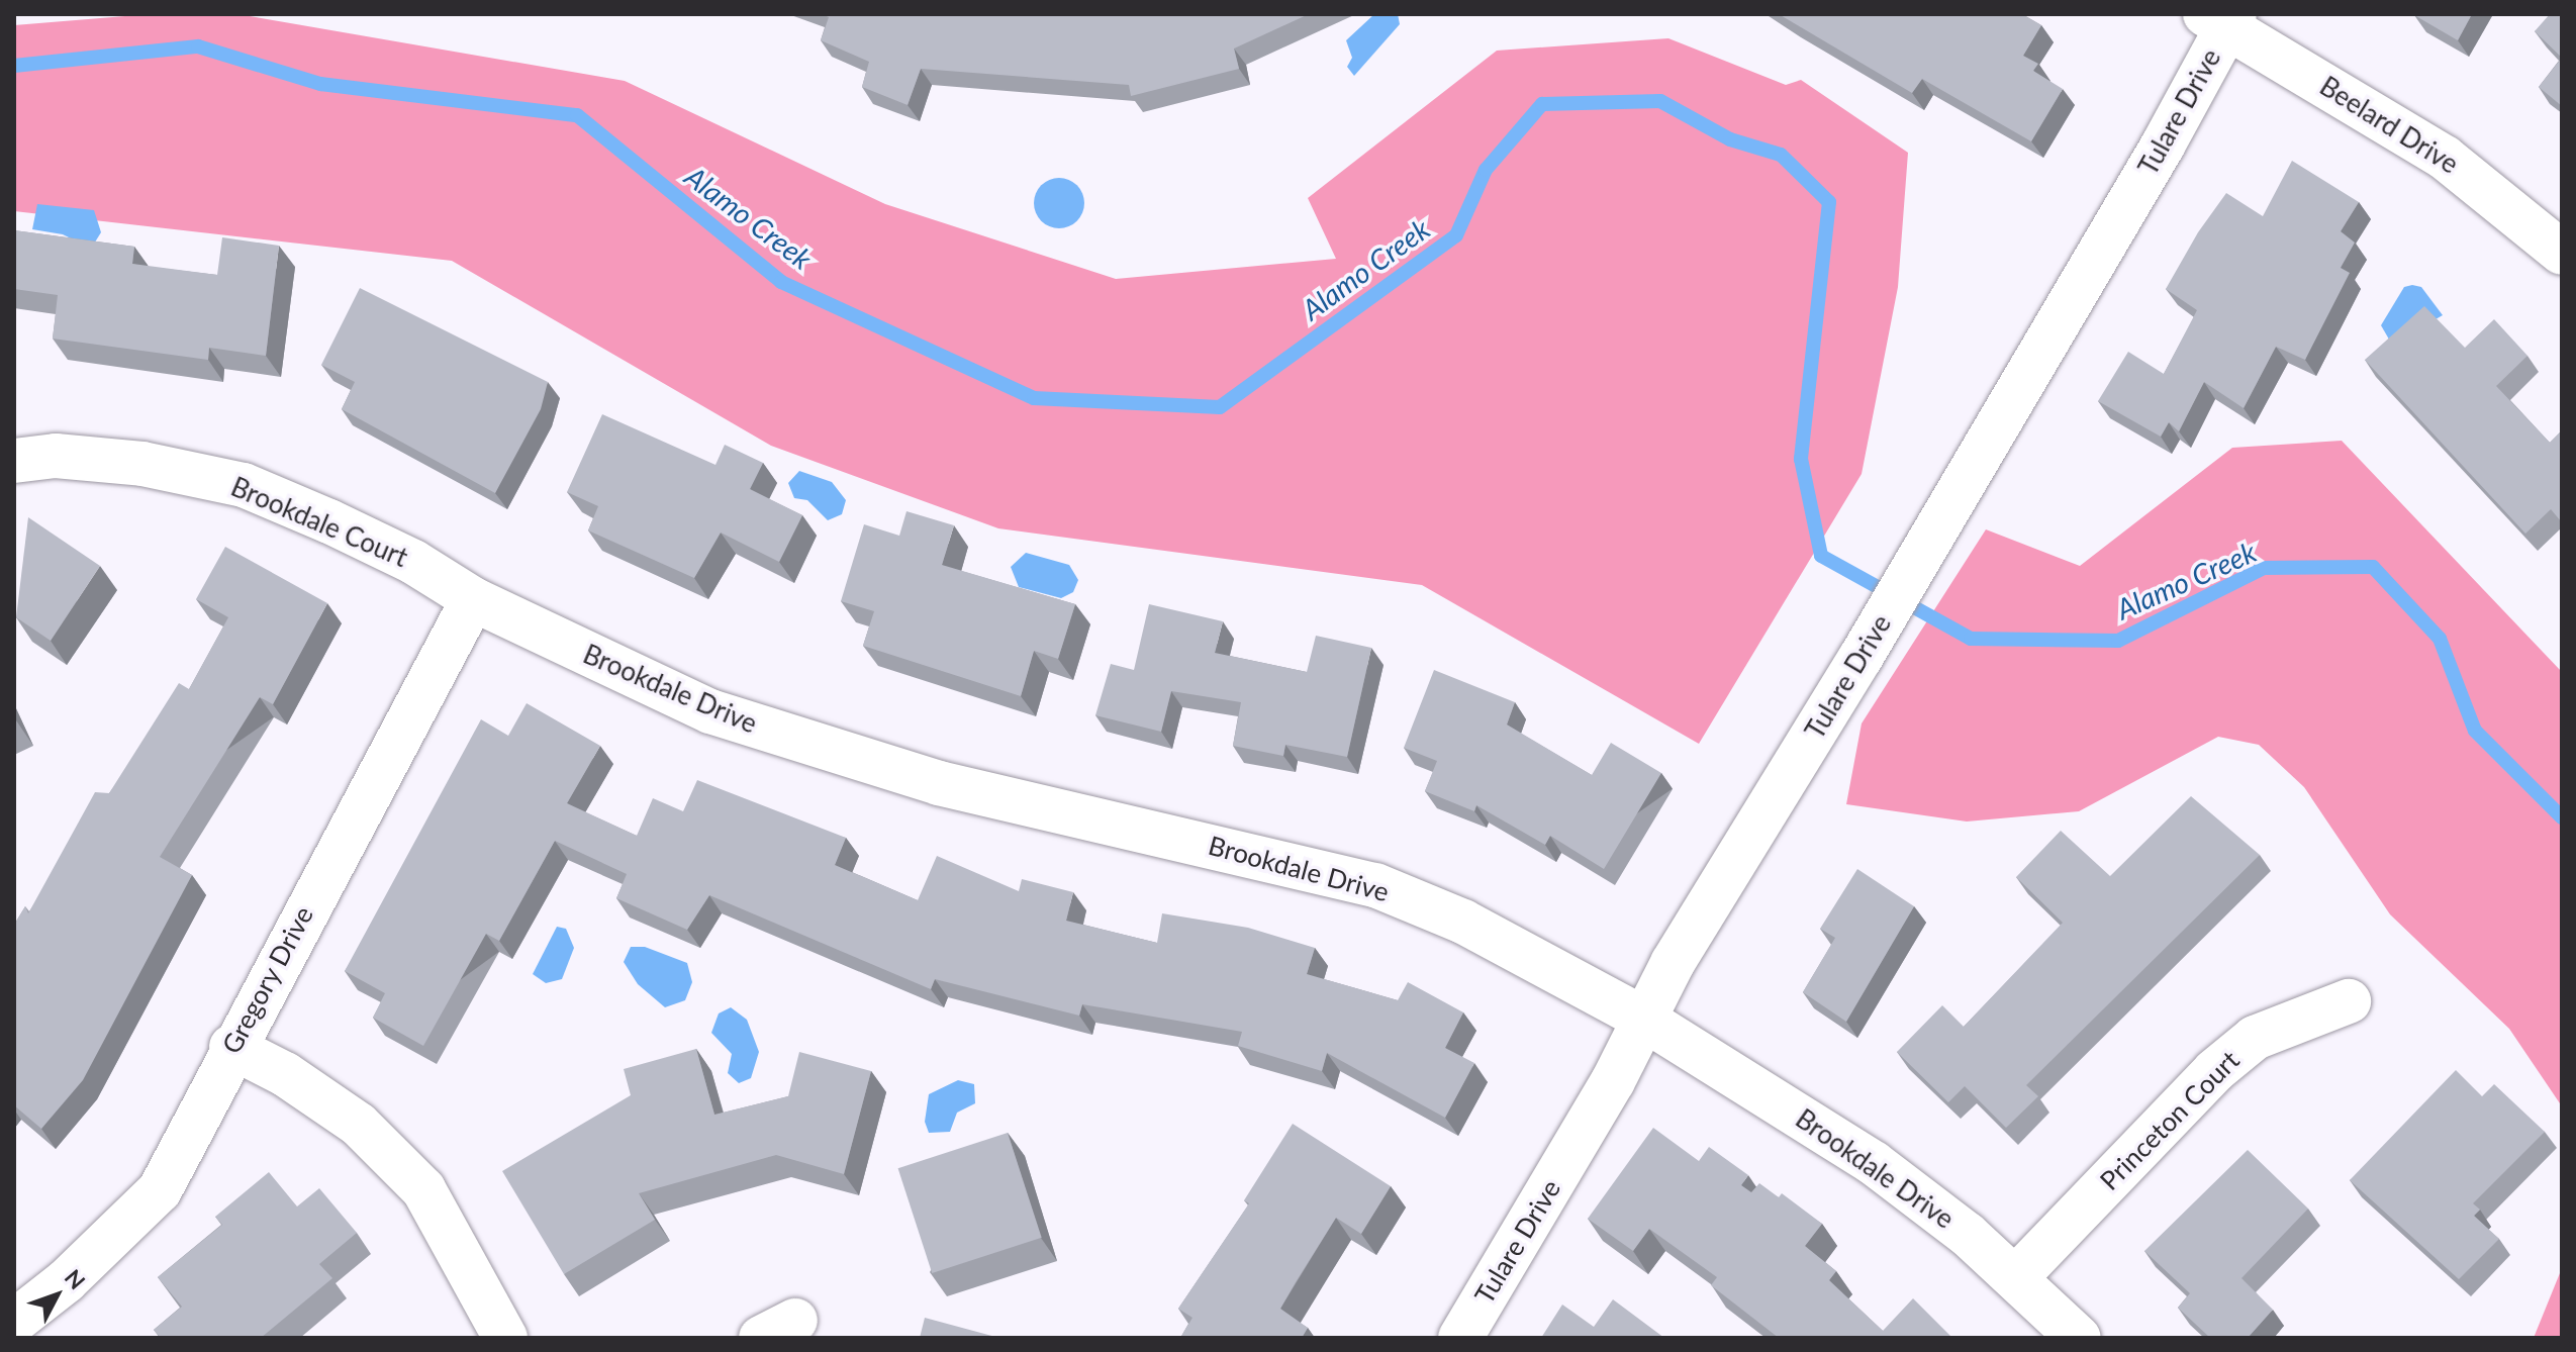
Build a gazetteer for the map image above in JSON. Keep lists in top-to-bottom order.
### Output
{
  "streets": {
    "street": [
      "Tulare Drive",
      "Beelard Drive",
      "Brookdale Court",
      "Brookdale Drive",
      "Gregory Drive",
      "Princeton Court"
    ]
  },
  "crossings": [
    ["Tulare Drive", "Beelard Drive"],
    ["Tulare Drive", "Brookdale Drive"],
    ["Brookdale Court", "Brookdale Drive"],
    ["Brookdale Court", "Gregory Drive"],
    ["Brookdale Drive", "Gregory Drive"],
    ["Brookdale Drive", "Princeton Court"]
  ],
  "water": ["Alamo Creek"],
  "north": "top right"
}
